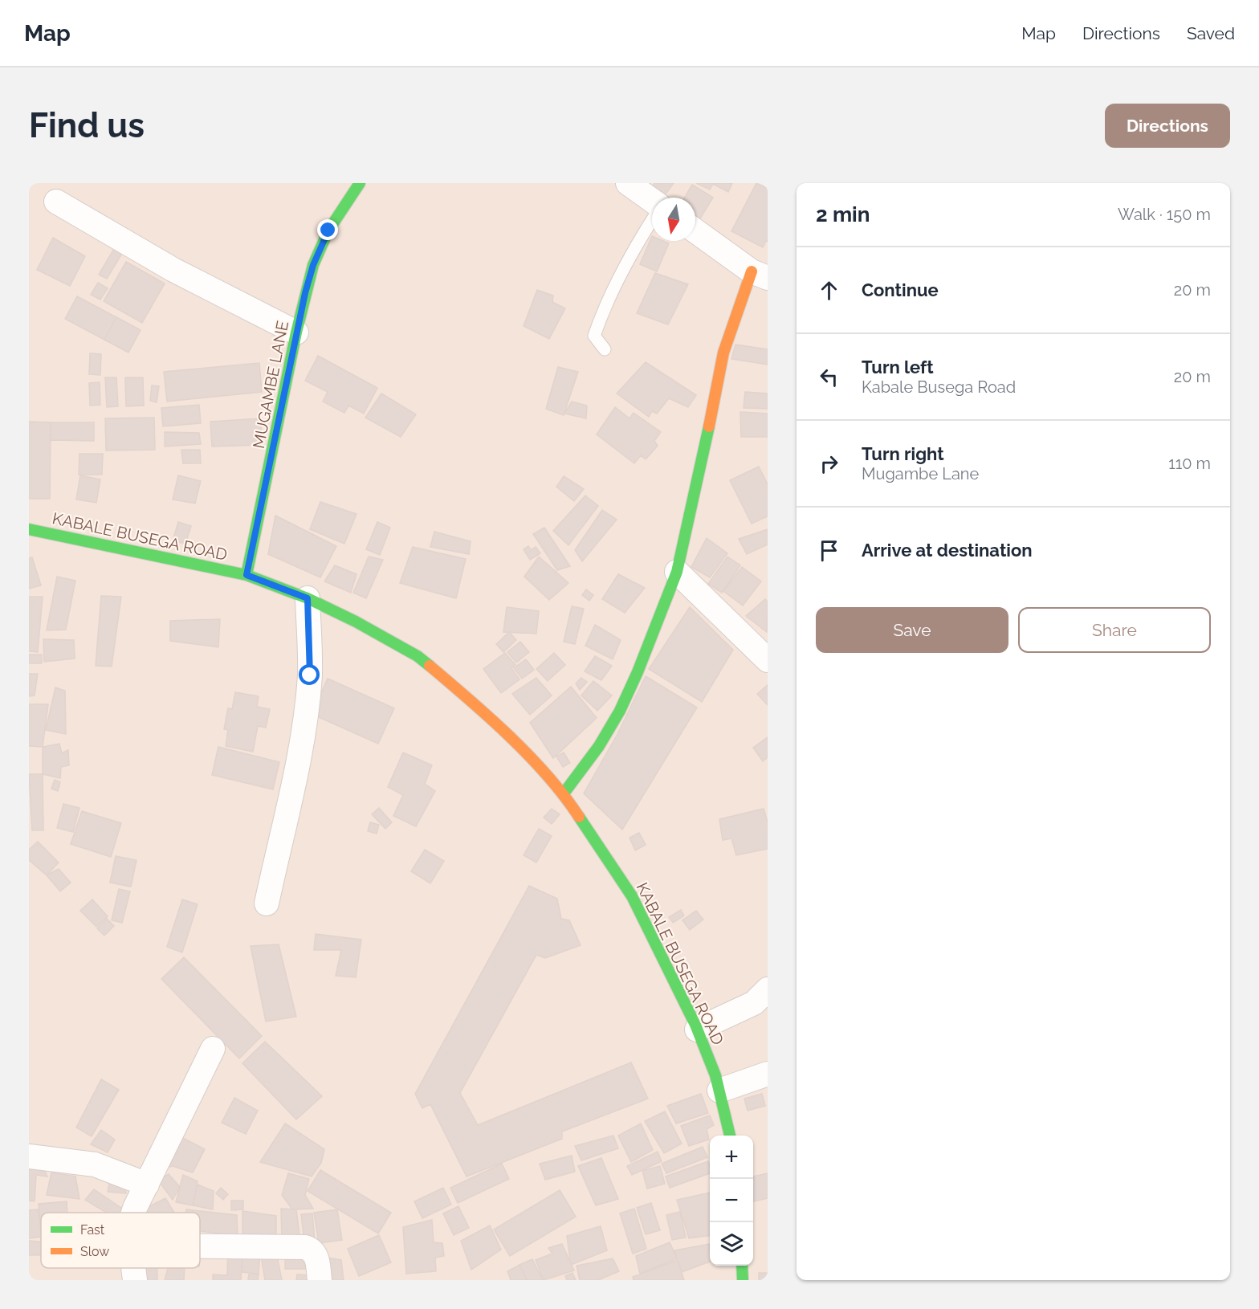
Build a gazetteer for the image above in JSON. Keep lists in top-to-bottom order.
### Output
{
  "streets": {
    "street": ["MUGAMBE LANE", "KABALE BUSEGA ROAD"]
  },
  "crossings": [
    ["MUGAMBE LANE", "KABALE BUSEGA ROAD"]
  ],
  "legend": ["Fast", "Slow"],
  "north": "bottom",
  "page": {
    "header": "Map",
    "nav": ["Map", "Directions", "Saved"],
    "buttons": [
      "Directions",
      ["Save", "Share"]
    ],
    "title": "Find us",
    "heading": ["2 min", "Walk · 150 m"],
    "list": [
      ["Continue", "20 m"],
      ["Turn left", "Kabale Busega Road", "20 m"],
      ["Turn right", "Mugambe Lane", "110 m"],
      "Arrive at destination"
    ],
    "map_buttons": ["+", "−"]
  }
}
